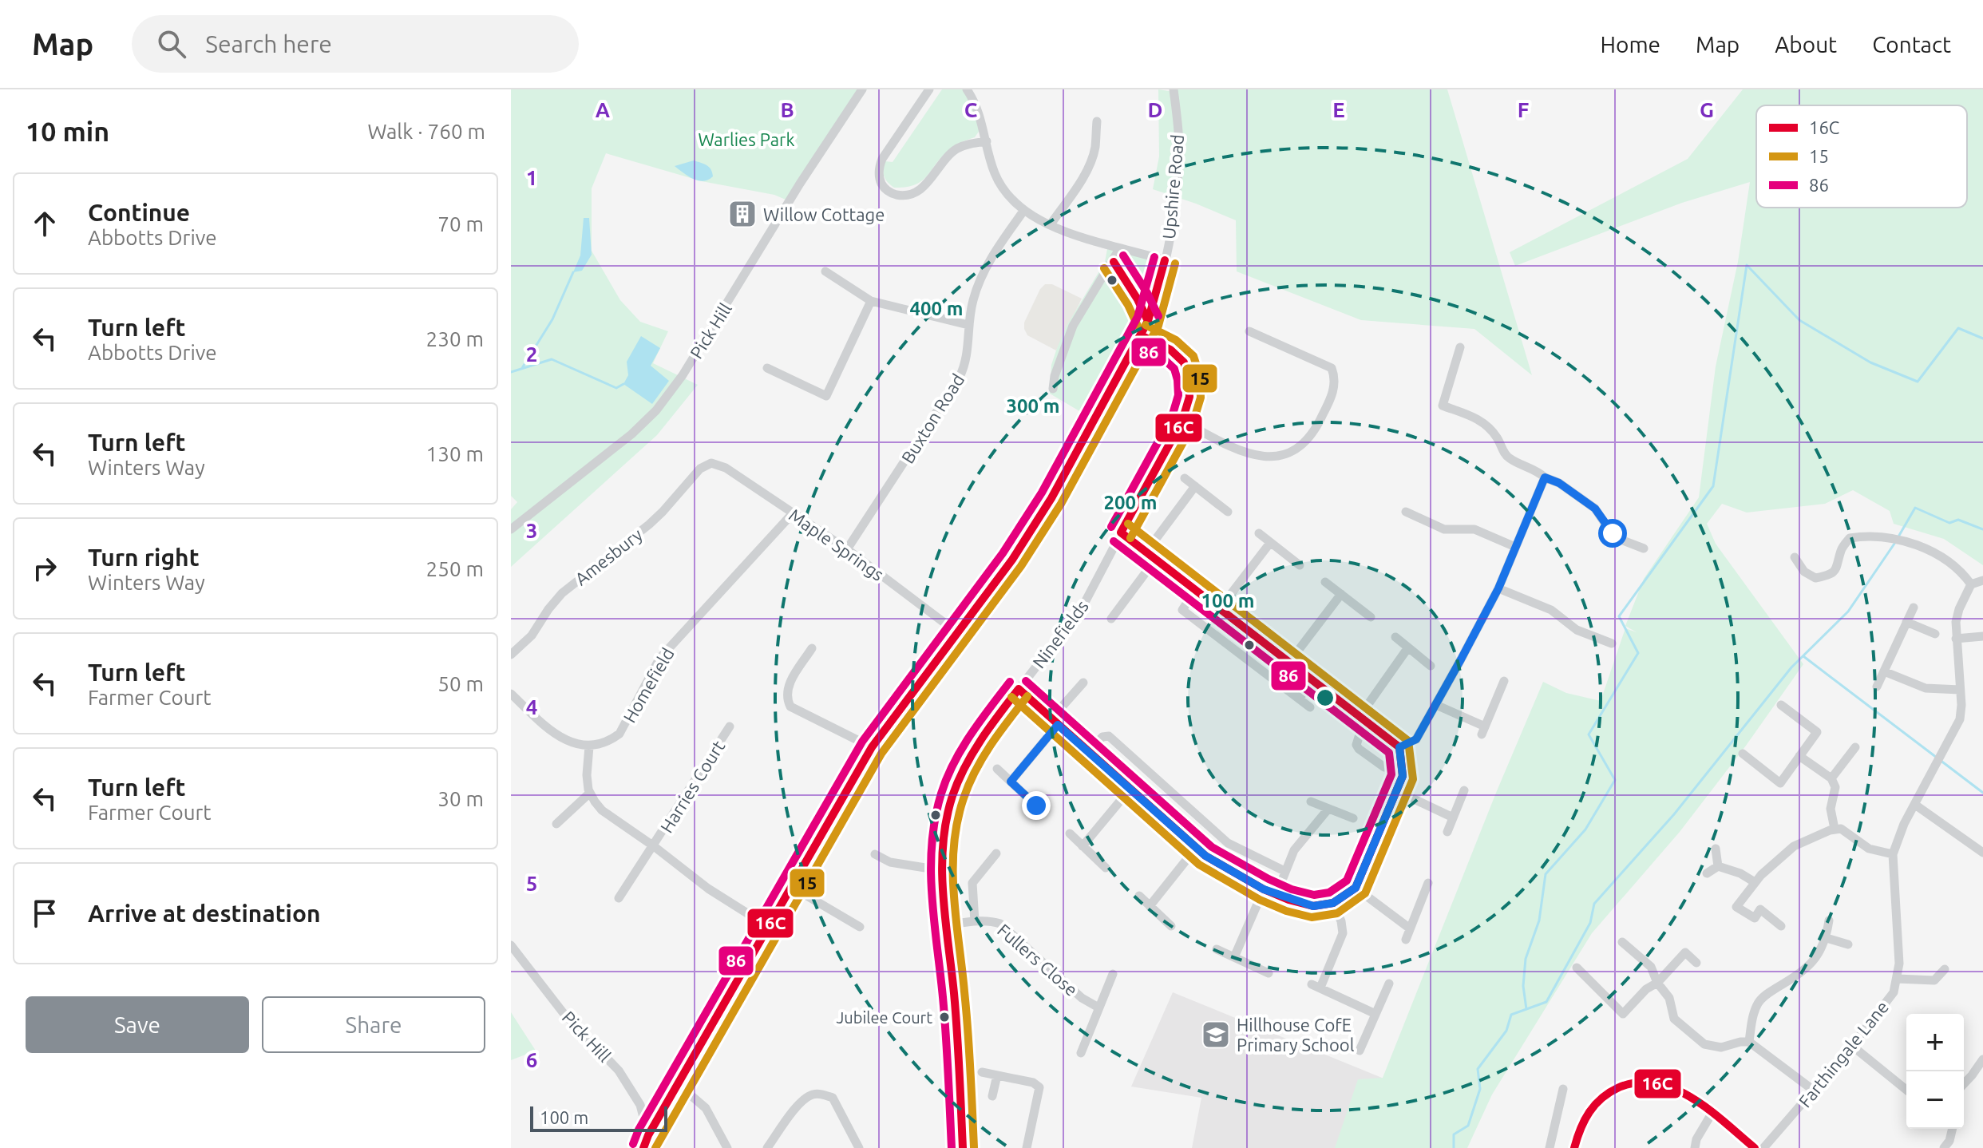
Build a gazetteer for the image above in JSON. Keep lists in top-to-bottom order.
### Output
{
  "streets": {
    "street": [
      "Upshire Road",
      "Pick Hill",
      "Buxton Road",
      "Maple Springs",
      "Amesbury",
      "Ninefields",
      "Homefield",
      "Harries Court",
      "Fullers Close",
      "Farthingale Lane"
    ]
  },
  "crossings": [
    ["Upshire Road", "Pick Hill"],
    ["Upshire Road", "Maple Springs"],
    ["Upshire Road", "Ninefields"],
    ["Upshire Road", "Harries Court"],
    ["Buxton Road", "Maple Springs"],
    ["Maple Springs", "Amesbury"],
    ["Maple Springs", "Homefield"],
    ["Ninefields", "Fullers Close"]
  ],
  "parks": ["Warlies Park"],
  "places": {
    "building": ["Willow Cottage"],
    "other": ["Jubilee Court"],
    "school or university": ["Hillhouse CofE Primary School"]
  },
  "lines": ["transit line 86", "transit line 16C", "transit line 15"],
  "legend": ["16C", "15", "86"],
  "scale_bar": "100 m",
  "page": {
    "header": "Map",
    "search": "Search here",
    "nav": [
      "Home",
      "Map",
      "About",
      "Contact"
    ],
    "heading": ["10 min", "Walk · 760 m"],
    "list": [
      ["Continue", "Abbotts Drive", "70 m"],
      ["Turn left", "Abbotts Drive", "230 m"],
      ["Turn left", "Winters Way", "130 m"],
      ["Turn right", "Winters Way", "250 m"],
      ["Turn left", "Farmer Court", "50 m"],
      ["Turn left", "Farmer Court", "30 m"],
      "Arrive at destination"
    ],
    "buttons": ["Save", "Share"],
    "map_buttons": ["+", "−"],
    "scale": "100 m"
  },
  "grid": {
    "columns": [
      "A",
      "B",
      "C",
      "D",
      "E",
      "F",
      "G"
    ],
    "rows": [
      "1",
      "2",
      "3",
      "4",
      "5",
      "6"
    ]
  },
  "rings": [
    "400 m",
    "300 m",
    "200 m",
    "100 m"
  ]
}
